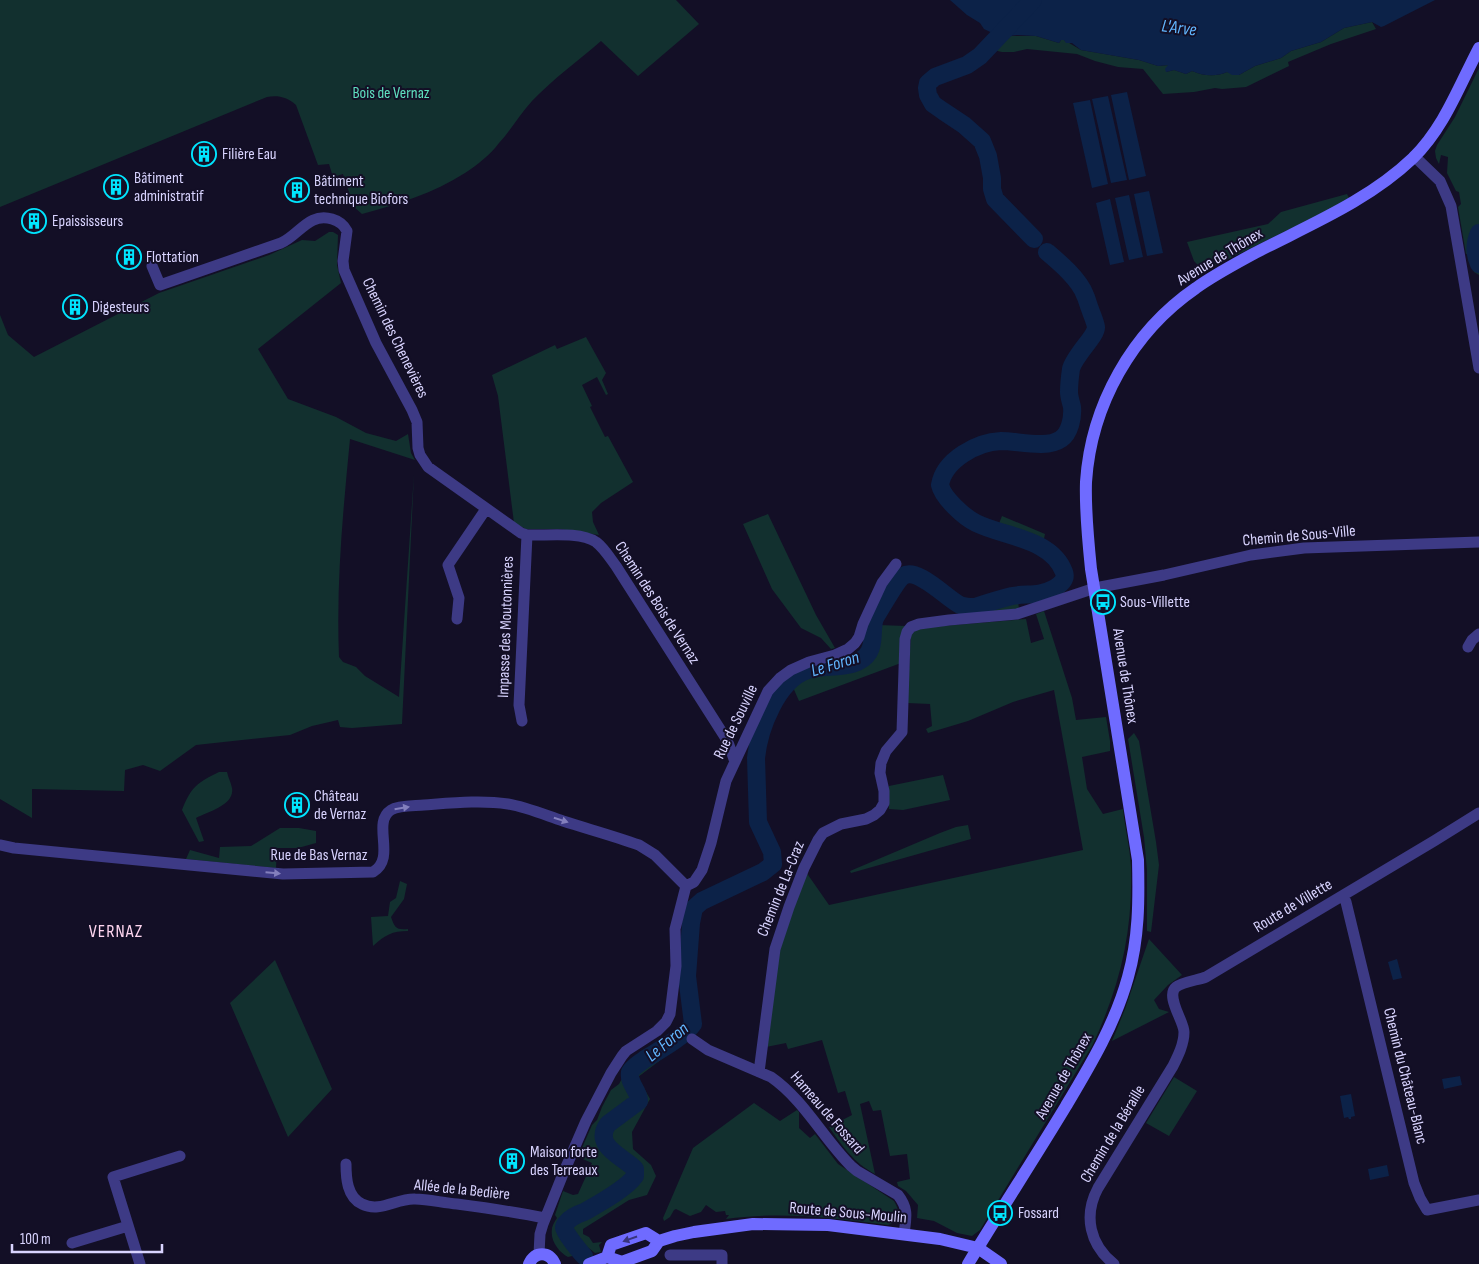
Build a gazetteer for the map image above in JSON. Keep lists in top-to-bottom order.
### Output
{
  "streets": {
    "main road": ["Avenue de Thônex", "Route de Sous-Moulin"],
    "street": [
      "Chemin des Chenevières",
      "Chemin de Sous-Ville",
      "Chemin des Bois de Vernaz",
      "Impasse des Moutonnières",
      "Rue de Souville",
      "Rue de Bas Vernaz",
      "Chemin de La-Craz",
      "Route de Villette",
      "Chemin du Château-Blanc",
      "Hameau de Fossard",
      "Chemin de la Béraille",
      "Allée de la Bedière"
    ]
  },
  "crossings": [
    ["Avenue de Thônex", "Chemin de Sous-Ville"],
    ["Avenue de Thônex", "Chemin de La-Craz"],
    ["Avenue de Thônex", "Route de Sous-Moulin"],
    ["Chemin des Chenevières", "Chemin des Bois de Vernaz"],
    ["Chemin de Sous-Ville", "Chemin de La-Craz"],
    ["Chemin des Bois de Vernaz", "Impasse des Moutonnières"],
    ["Chemin des Bois de Vernaz", "Rue de Souville"],
    ["Rue de Souville", "Rue de Bas Vernaz"],
    ["Chemin de La-Craz", "Hameau de Fossard"],
    ["Route de Villette", "Chemin du Château-Blanc"],
    ["Route de Villette", "Chemin de la Béraille"],
    ["Hameau de Fossard", "Route de Sous-Moulin"]
  ],
  "one_way": ["Rue de Bas Vernaz"],
  "districts": ["VERNAZ"],
  "water": ["L'Arve", "Le Foron"],
  "parks": ["Bois de Vernaz"],
  "places": {
    "building": [
      "Filière Eau",
      "Bâtiment administratif",
      "Bâtiment technique Biofors",
      "Epaississeurs",
      "Flottation",
      "Digesteurs",
      "Château de Vernaz",
      "Maison forte des Terreaux"
    ],
    "bus stop": ["Sous-Villette", "Fossard"]
  },
  "scale_bar": "100 m"
}
